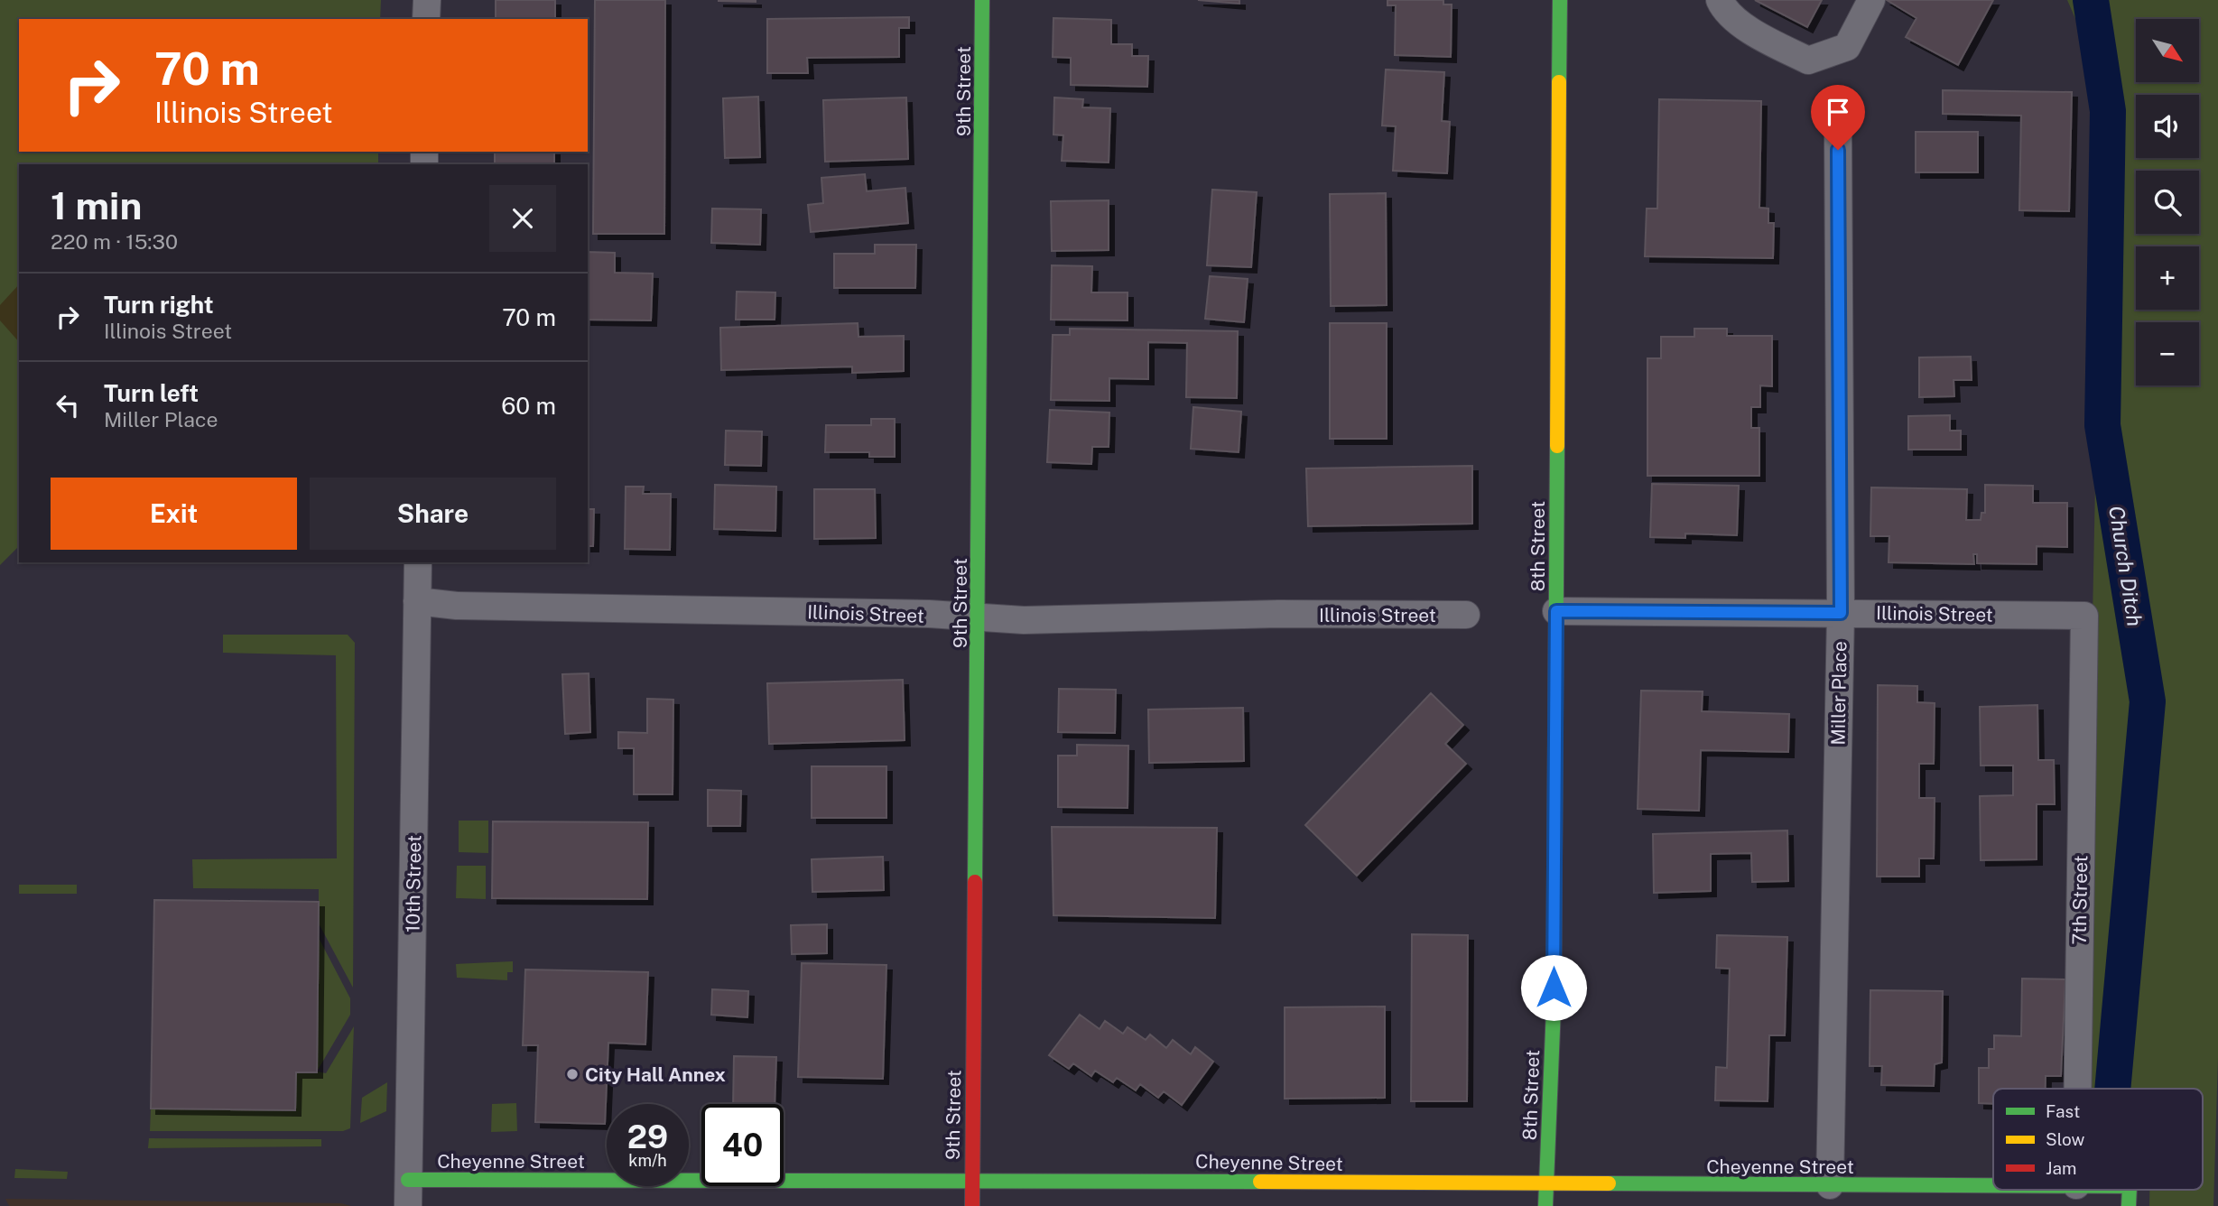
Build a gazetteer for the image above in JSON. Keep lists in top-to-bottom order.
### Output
{
  "streets": {
    "street": [
      "9th Street",
      "8th Street",
      "Illinois Street",
      "Miller Place",
      "10th Street",
      "7th Street",
      "Cheyenne Street"
    ]
  },
  "crossings": [
    ["9th Street", "Illinois Street"],
    ["9th Street", "Cheyenne Street"],
    ["8th Street", "Illinois Street"],
    ["8th Street", "Cheyenne Street"],
    ["Illinois Street", "Miller Place"],
    ["Illinois Street", "10th Street"],
    ["Illinois Street", "7th Street"],
    ["Miller Place", "Cheyenne Street"],
    ["10th Street", "Cheyenne Street"]
  ],
  "water": ["Church Ditch"],
  "places": ["City Hall Annex"],
  "legend": ["Fast", "Slow", "Jam"],
  "north": "bottom right",
  "page": {
    "map_buttons": ["+", "−"],
    "turn": ["70 m", "Illinois Street"],
    "heading": ["1 min", "220 m · 15:30"],
    "list": [
      {
        "name": "Turn right",
        "note": "Illinois Street",
        "value": "70 m"
      },
      {
        "name": "Turn left",
        "note": "Miller Place",
        "value": "60 m"
      }
    ],
    "buttons": ["Exit", "Share"],
    "speed": "29 km/h",
    "limit": "40"
  }
}
